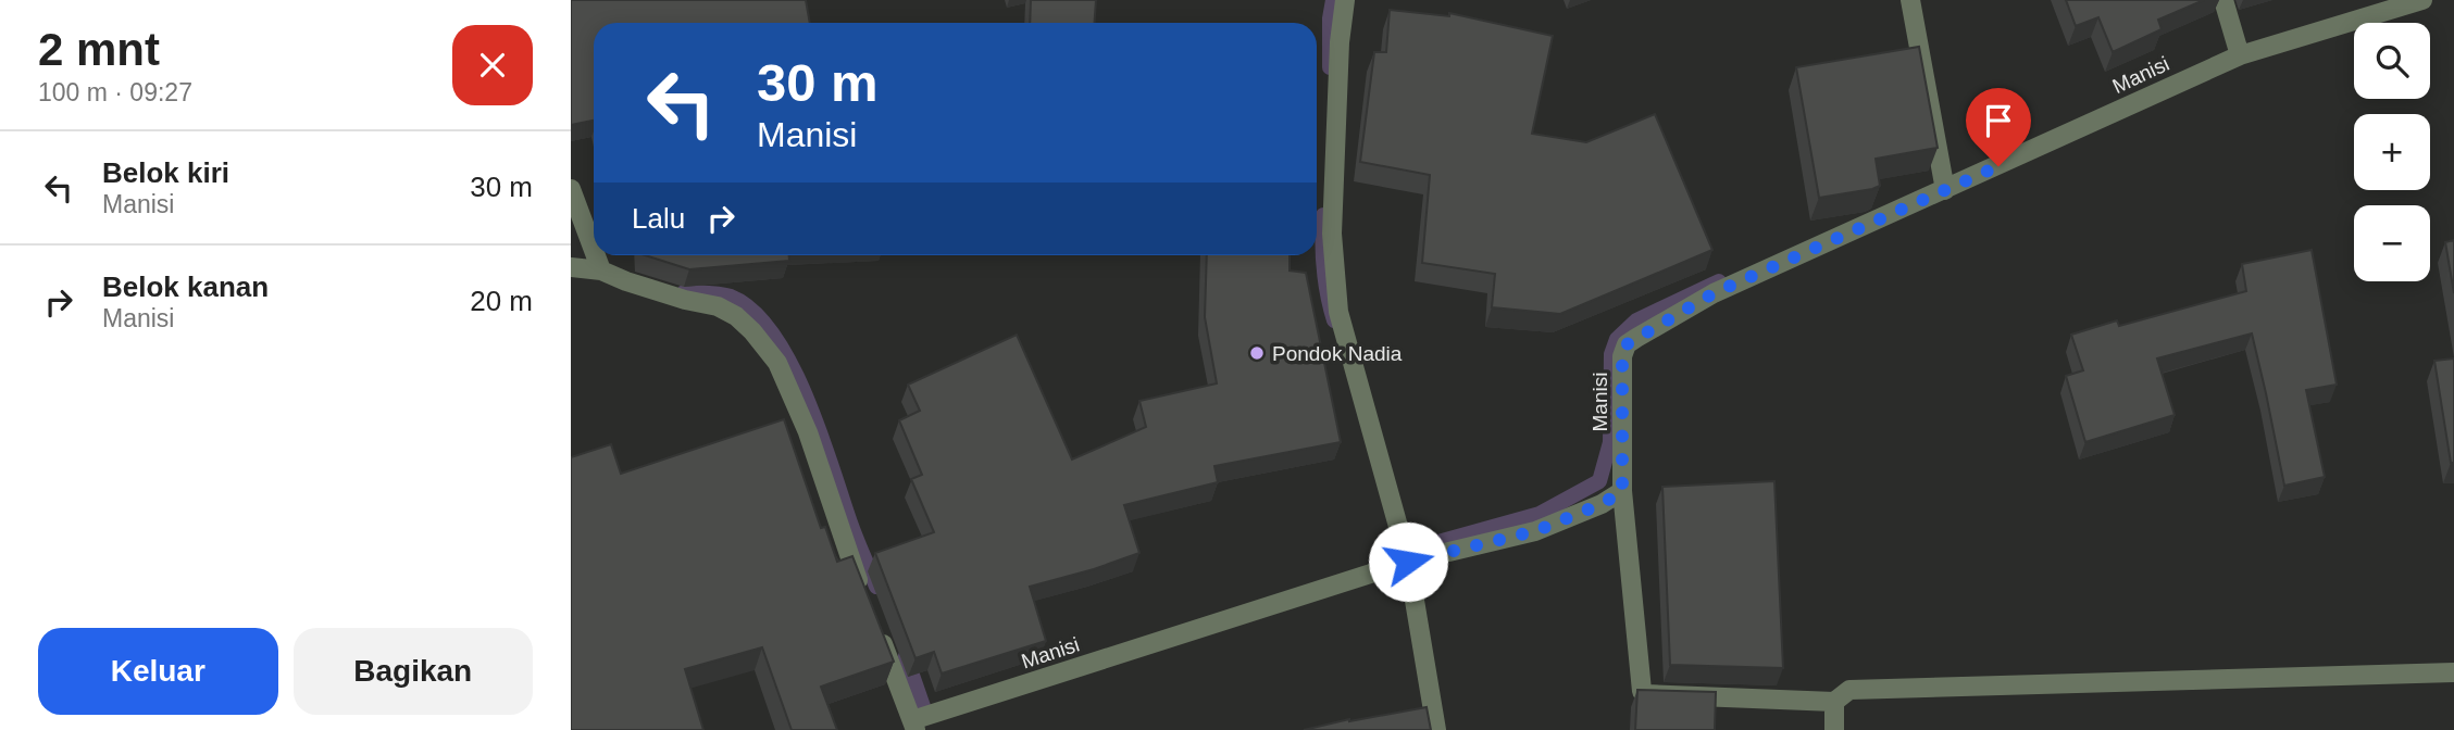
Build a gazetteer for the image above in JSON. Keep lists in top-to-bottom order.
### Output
{
  "streets": {
    "street": ["Manisi"]
  },
  "places": ["Pondok Nadia"],
  "page": {
    "heading": ["2 mnt", "100 m · 09:27"],
    "map_buttons": ["+", "−"],
    "turn": ["30 m", "Manisi"],
    "list": [
      {
        "name": "Belok kiri",
        "note": "Manisi",
        "value": "30 m"
      },
      {
        "name": "Belok kanan",
        "note": "Manisi",
        "value": "20 m"
      }
    ],
    "then": "Lalu",
    "buttons": ["Keluar", "Bagikan"]
  }
}
